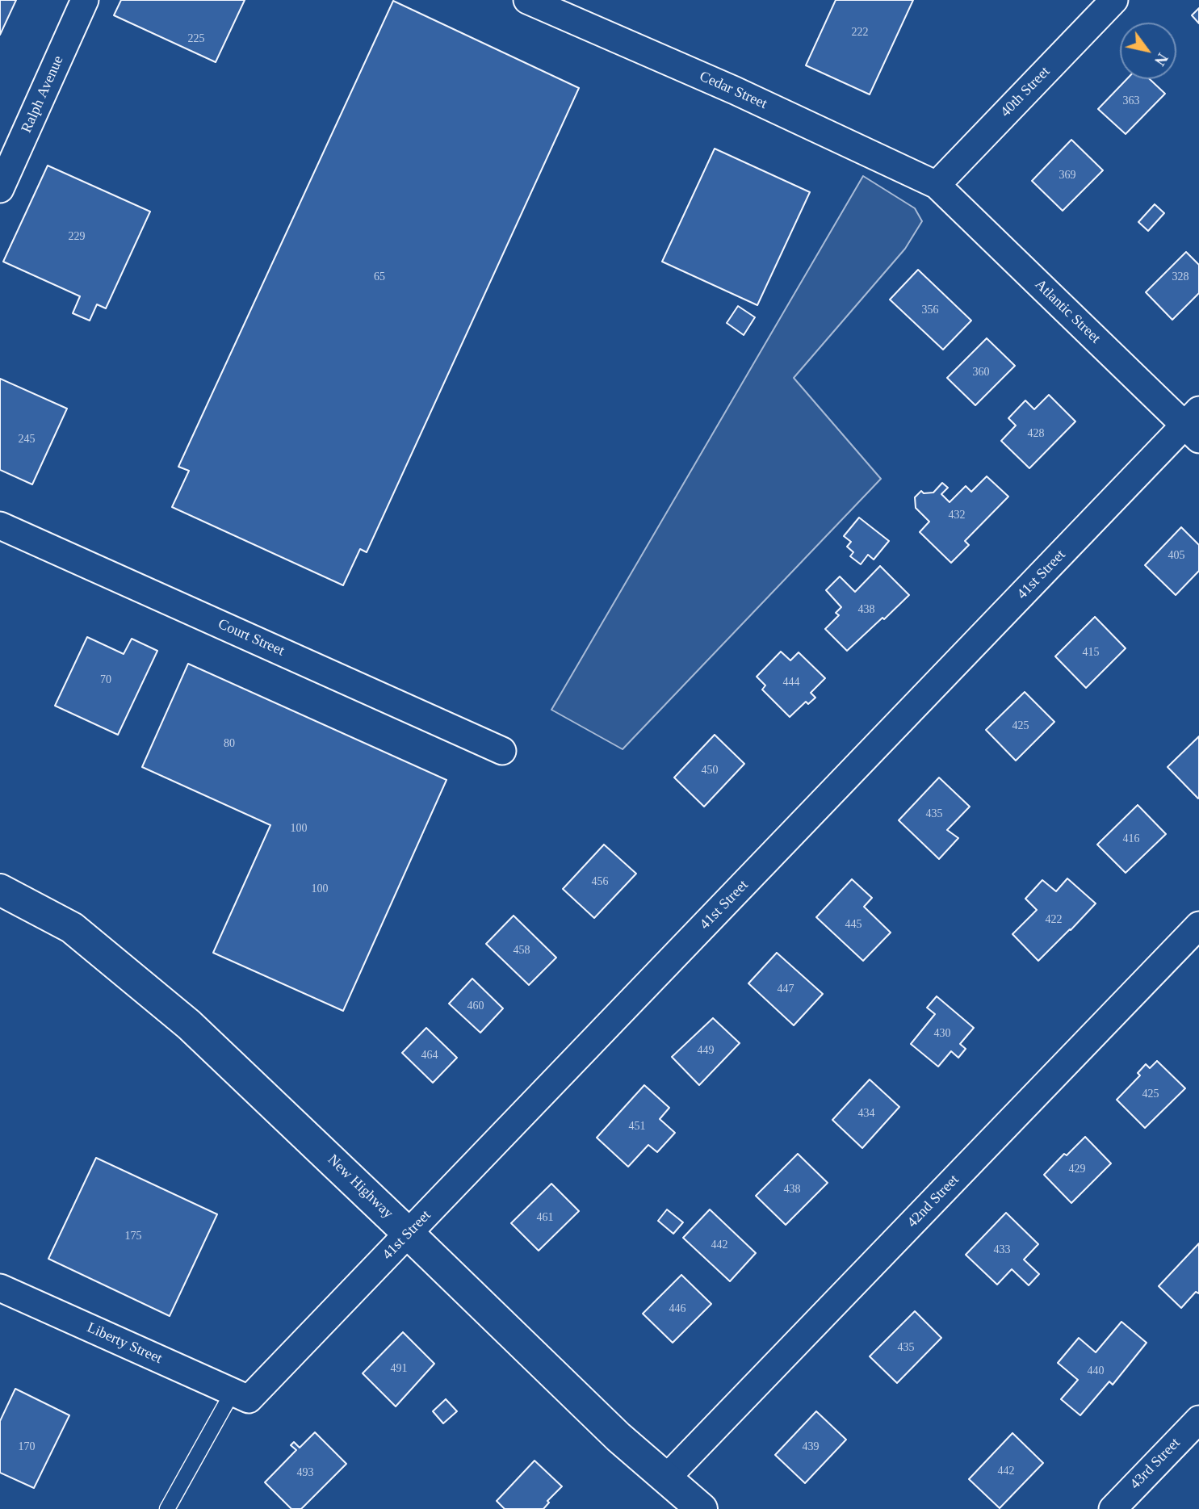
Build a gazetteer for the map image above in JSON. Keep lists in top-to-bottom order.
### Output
{
  "streets": {
    "main road": ["New Highway"],
    "street": [
      "Cedar Street",
      "40th Street",
      "Ralph Avenue",
      "Atlantic Street",
      "41st Street",
      "Court Street",
      "42nd Street",
      "Liberty Street",
      "43rd Street"
    ]
  },
  "crossings": [
    ["Cedar Street", "40th Street"],
    ["Cedar Street", "Atlantic Street"],
    ["40th Street", "Atlantic Street"],
    ["Atlantic Street", "41st Street"],
    ["41st Street", "New Highway"],
    ["41st Street", "Liberty Street"],
    ["New Highway", "42nd Street"]
  ],
  "house_numbers": [
    "222",
    "225",
    "363",
    "369",
    "229",
    "65",
    "328",
    "356",
    "360",
    "428",
    "245",
    "432",
    "405",
    "438",
    "415",
    "70",
    "444",
    "425",
    "80",
    "450",
    "435",
    "100",
    "416",
    "456",
    "100",
    "422",
    "445",
    "458",
    "447",
    "460",
    "430",
    "449",
    "464",
    "425",
    "434",
    "451",
    "429",
    "438",
    "461",
    "175",
    "442",
    "433",
    "446",
    "435",
    "491",
    "440",
    "170",
    "439",
    "442",
    "493"
  ],
  "north": "bottom right"
}
